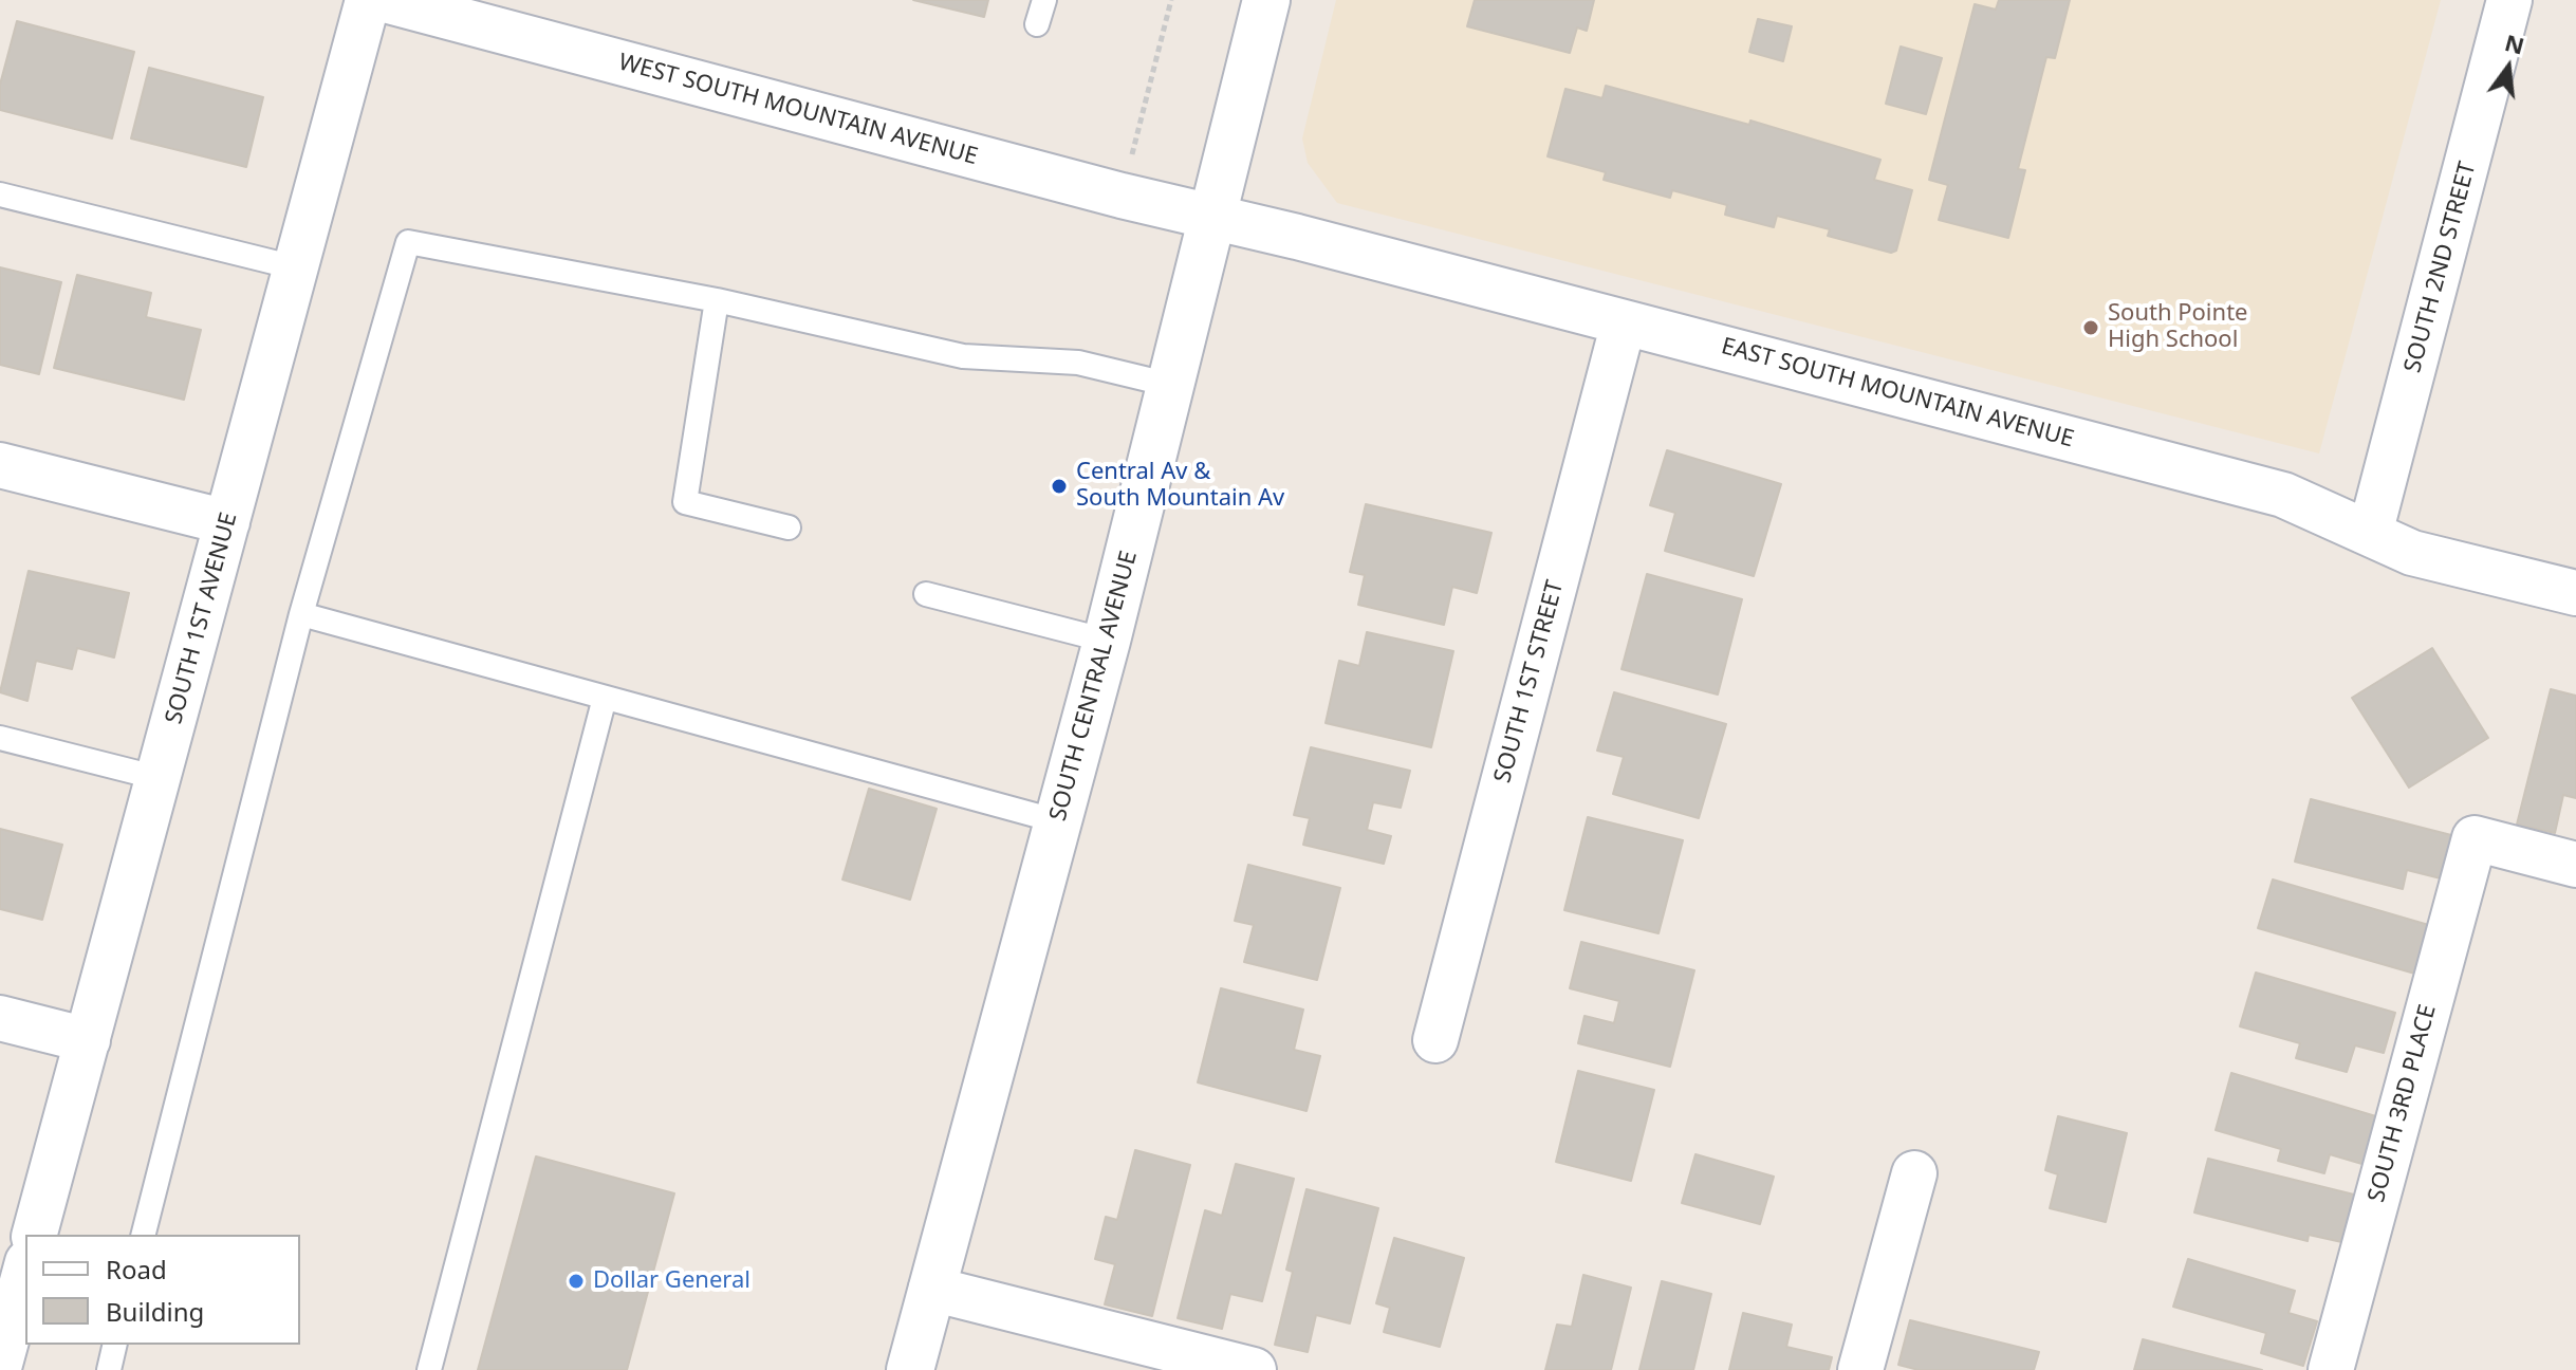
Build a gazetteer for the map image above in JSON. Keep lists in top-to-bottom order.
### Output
{
  "streets": {
    "main road": ["SOUTH CENTRAL AVENUE"],
    "street": [
      "WEST SOUTH MOUNTAIN AVENUE",
      "SOUTH 2ND STREET",
      "EAST SOUTH MOUNTAIN AVENUE",
      "SOUTH 1ST AVENUE",
      "SOUTH 1ST STREET",
      "SOUTH 3RD PLACE"
    ]
  },
  "crossings": [
    ["WEST SOUTH MOUNTAIN AVENUE", "EAST SOUTH MOUNTAIN AVENUE"],
    ["WEST SOUTH MOUNTAIN AVENUE", "SOUTH CENTRAL AVENUE"],
    ["SOUTH 2ND STREET", "EAST SOUTH MOUNTAIN AVENUE"],
    ["EAST SOUTH MOUNTAIN AVENUE", "SOUTH 1ST STREET"],
    ["EAST SOUTH MOUNTAIN AVENUE", "SOUTH CENTRAL AVENUE"]
  ],
  "places": ["South Pointe High School", "Central Av & South Mountain Av", "Dollar General"],
  "legend": ["Road", "Building"],
  "north": "top"
}
